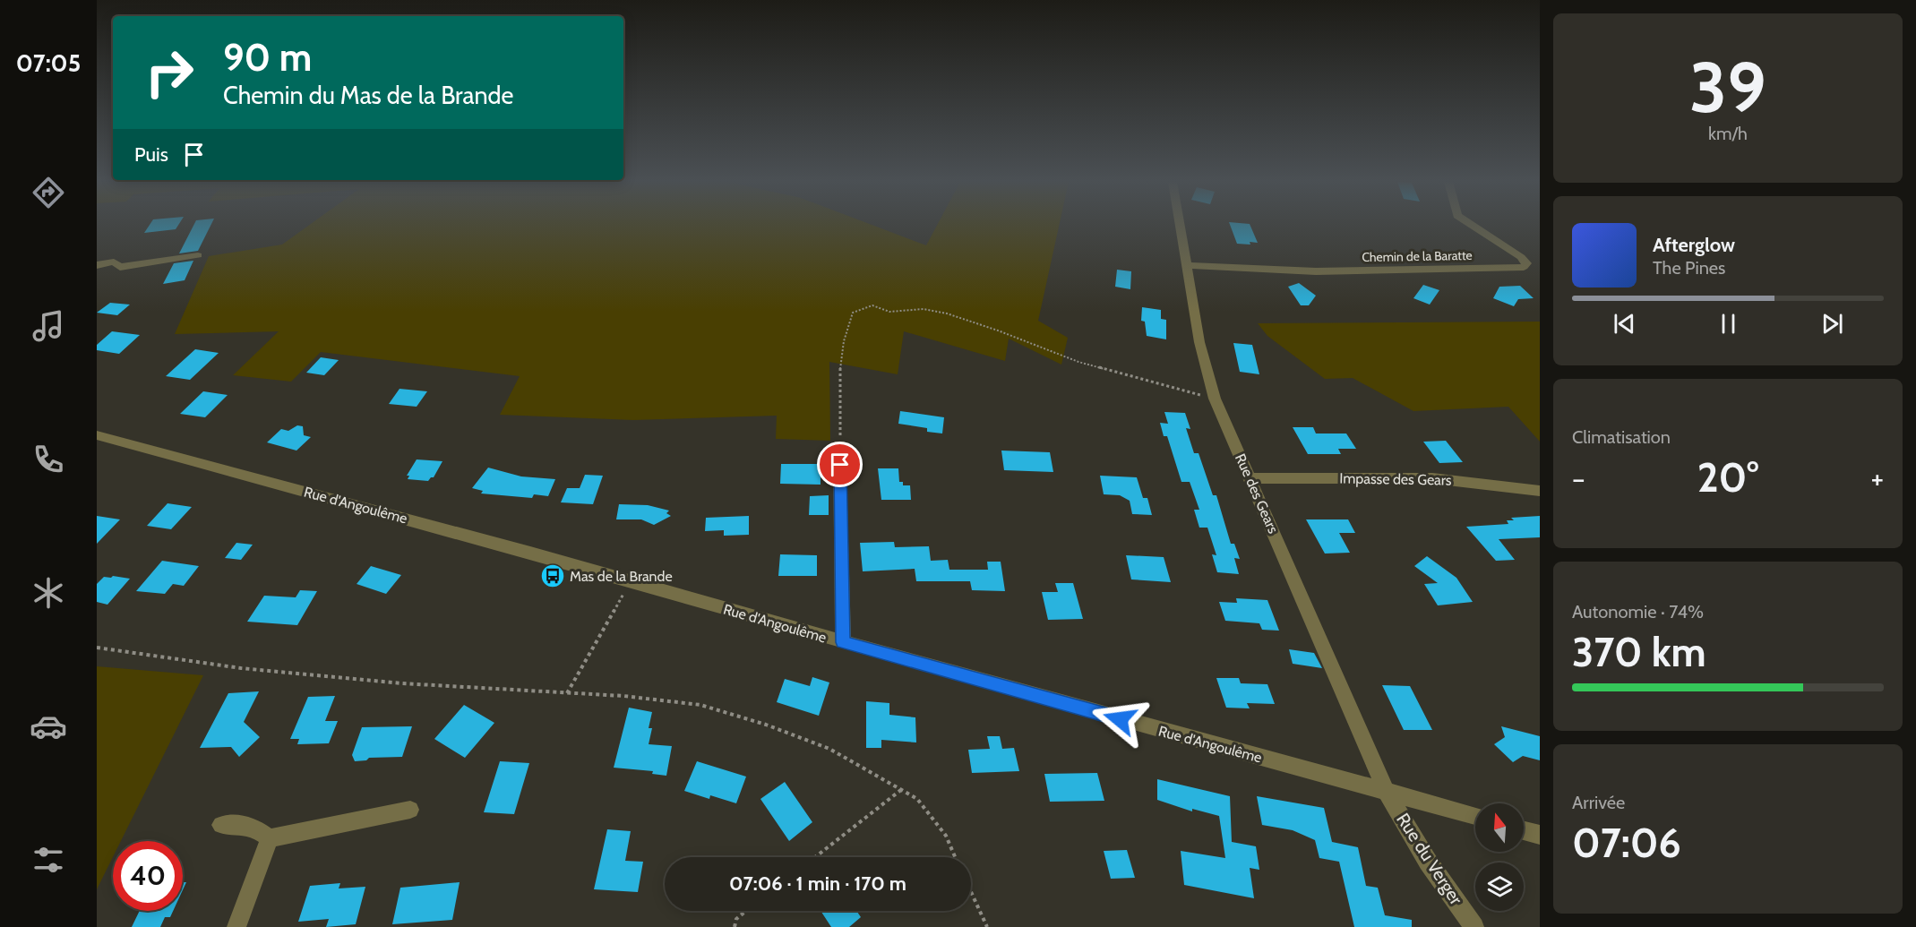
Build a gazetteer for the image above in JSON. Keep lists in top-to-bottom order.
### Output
{
  "streets": {
    "street": [
      "Chemin de la Baratte",
      "Impasse des Gears",
      "Rue des Gears",
      "Rue d'Angoulême",
      "Rue du Verger"
    ]
  },
  "crossings": [
    ["Chemin de la Baratte", "Rue des Gears"],
    ["Impasse des Gears", "Rue des Gears"],
    ["Rue des Gears", "Rue d'Angoulême"],
    ["Rue des Gears", "Rue du Verger"],
    ["Rue d'Angoulême", "Rue du Verger"]
  ],
  "places": {
    "bus stop": ["Mas de la Brande"]
  },
  "north": "top",
  "page": {
    "tabs": "07:05",
    "tile": [
      ["39", "km/h"],
      "Climatisation",
      ["Autonomie · 74%", "370 km"],
      ["Arrivée", "07:06"]
    ],
    "turn": ["90 m", "Chemin du Mas de la Brande"],
    "then": "Puis",
    "song": ["Afterglow", "The Pines"],
    "heat": ["−", "20°", "+"],
    "limit": "40",
    "trip": "07:06 · 1 min · 170 m"
  }
}
